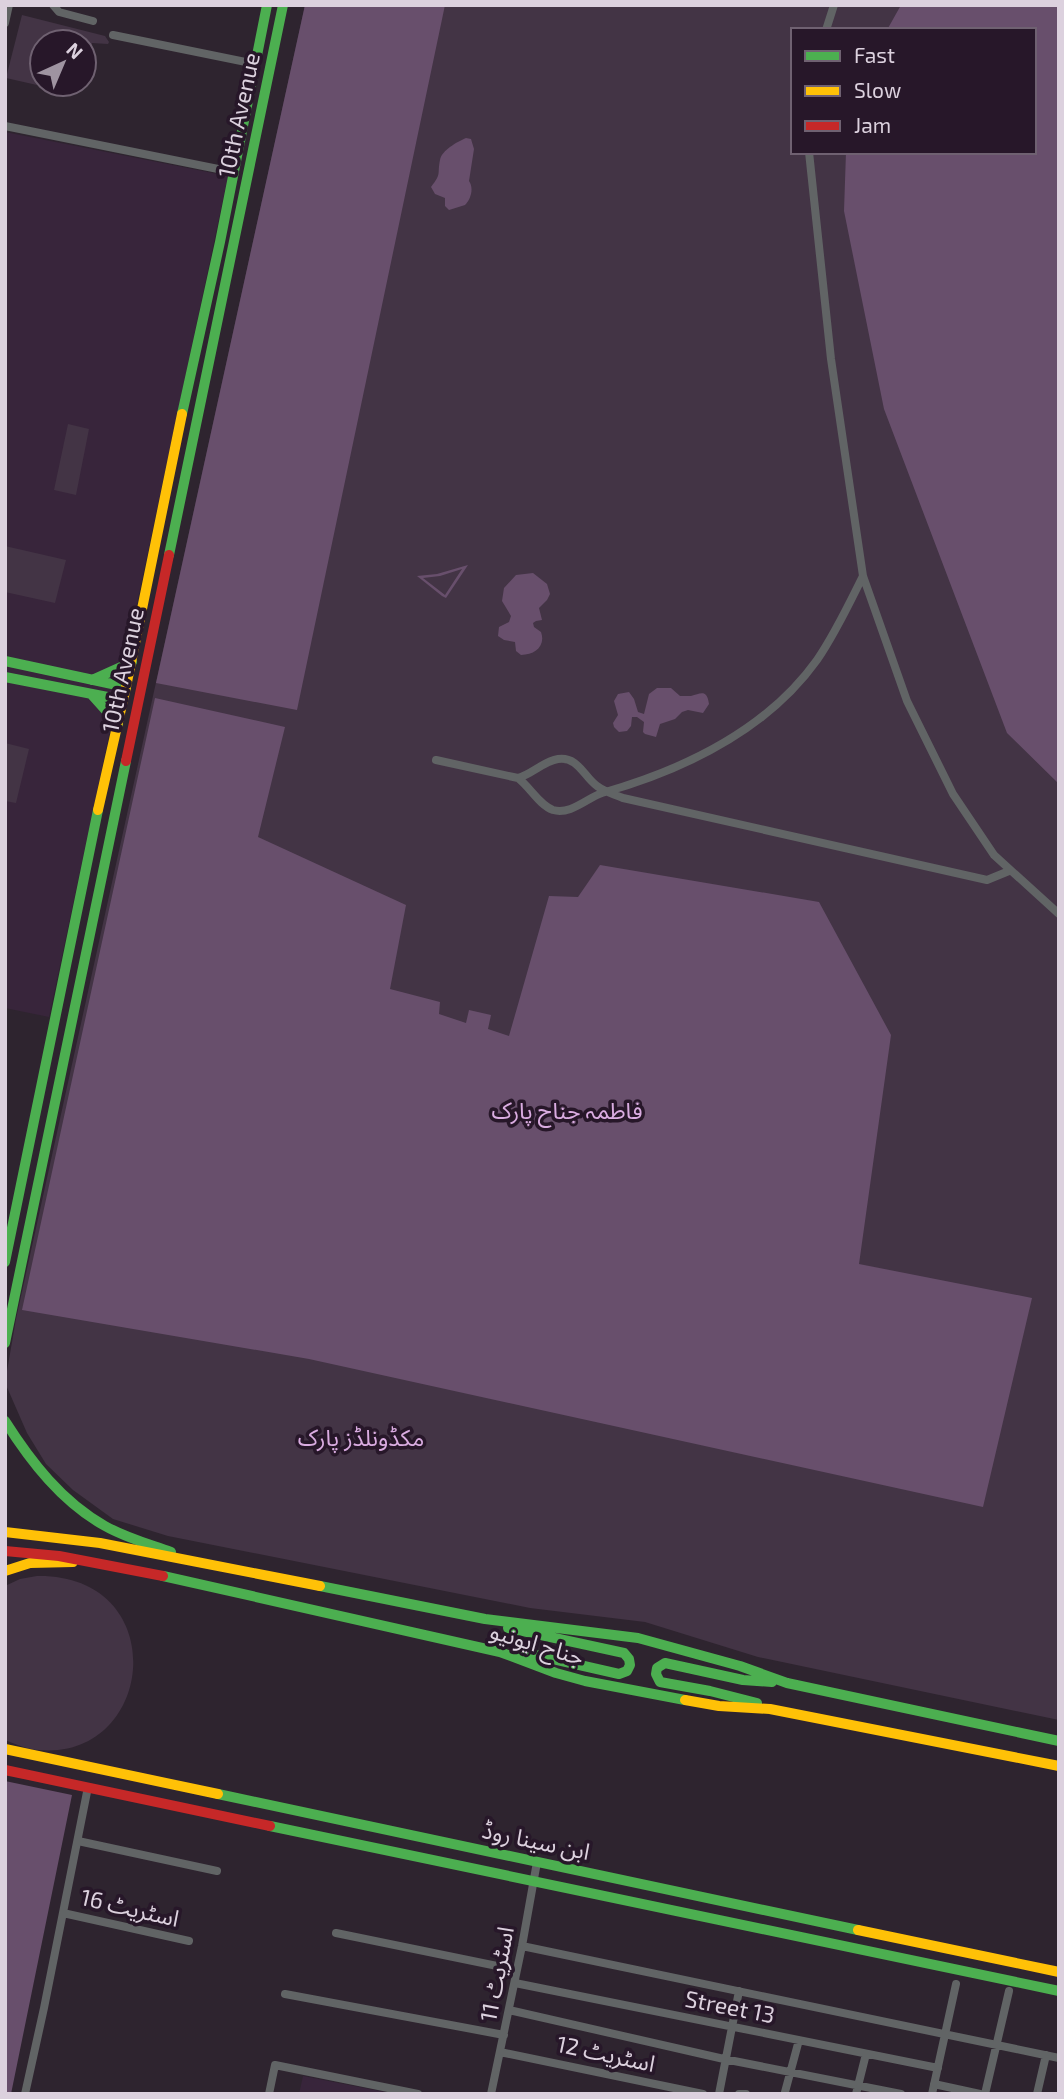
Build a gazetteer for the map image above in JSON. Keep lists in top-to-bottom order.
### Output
{
  "streets": {
    "main road": ["10th Avenue", "جناح ایونیو", "ابن سینا روڈ"],
    "street": [
      "اسٹریٹ 16",
      "اسٹریٹ 11",
      "Street 13",
      "اسٹریٹ 12"
    ]
  },
  "crossings": [
    ["ابن سینا روڈ", "اسٹریٹ 11"],
    ["اسٹریٹ 11", "Street 13"],
    ["اسٹریٹ 11", "اسٹریٹ 12"]
  ],
  "parks": ["فاطمہ جناح پارک", "مکڈونلڈز پارک"],
  "legend": ["Fast", "Slow", "Jam"],
  "north": "top right"
}
